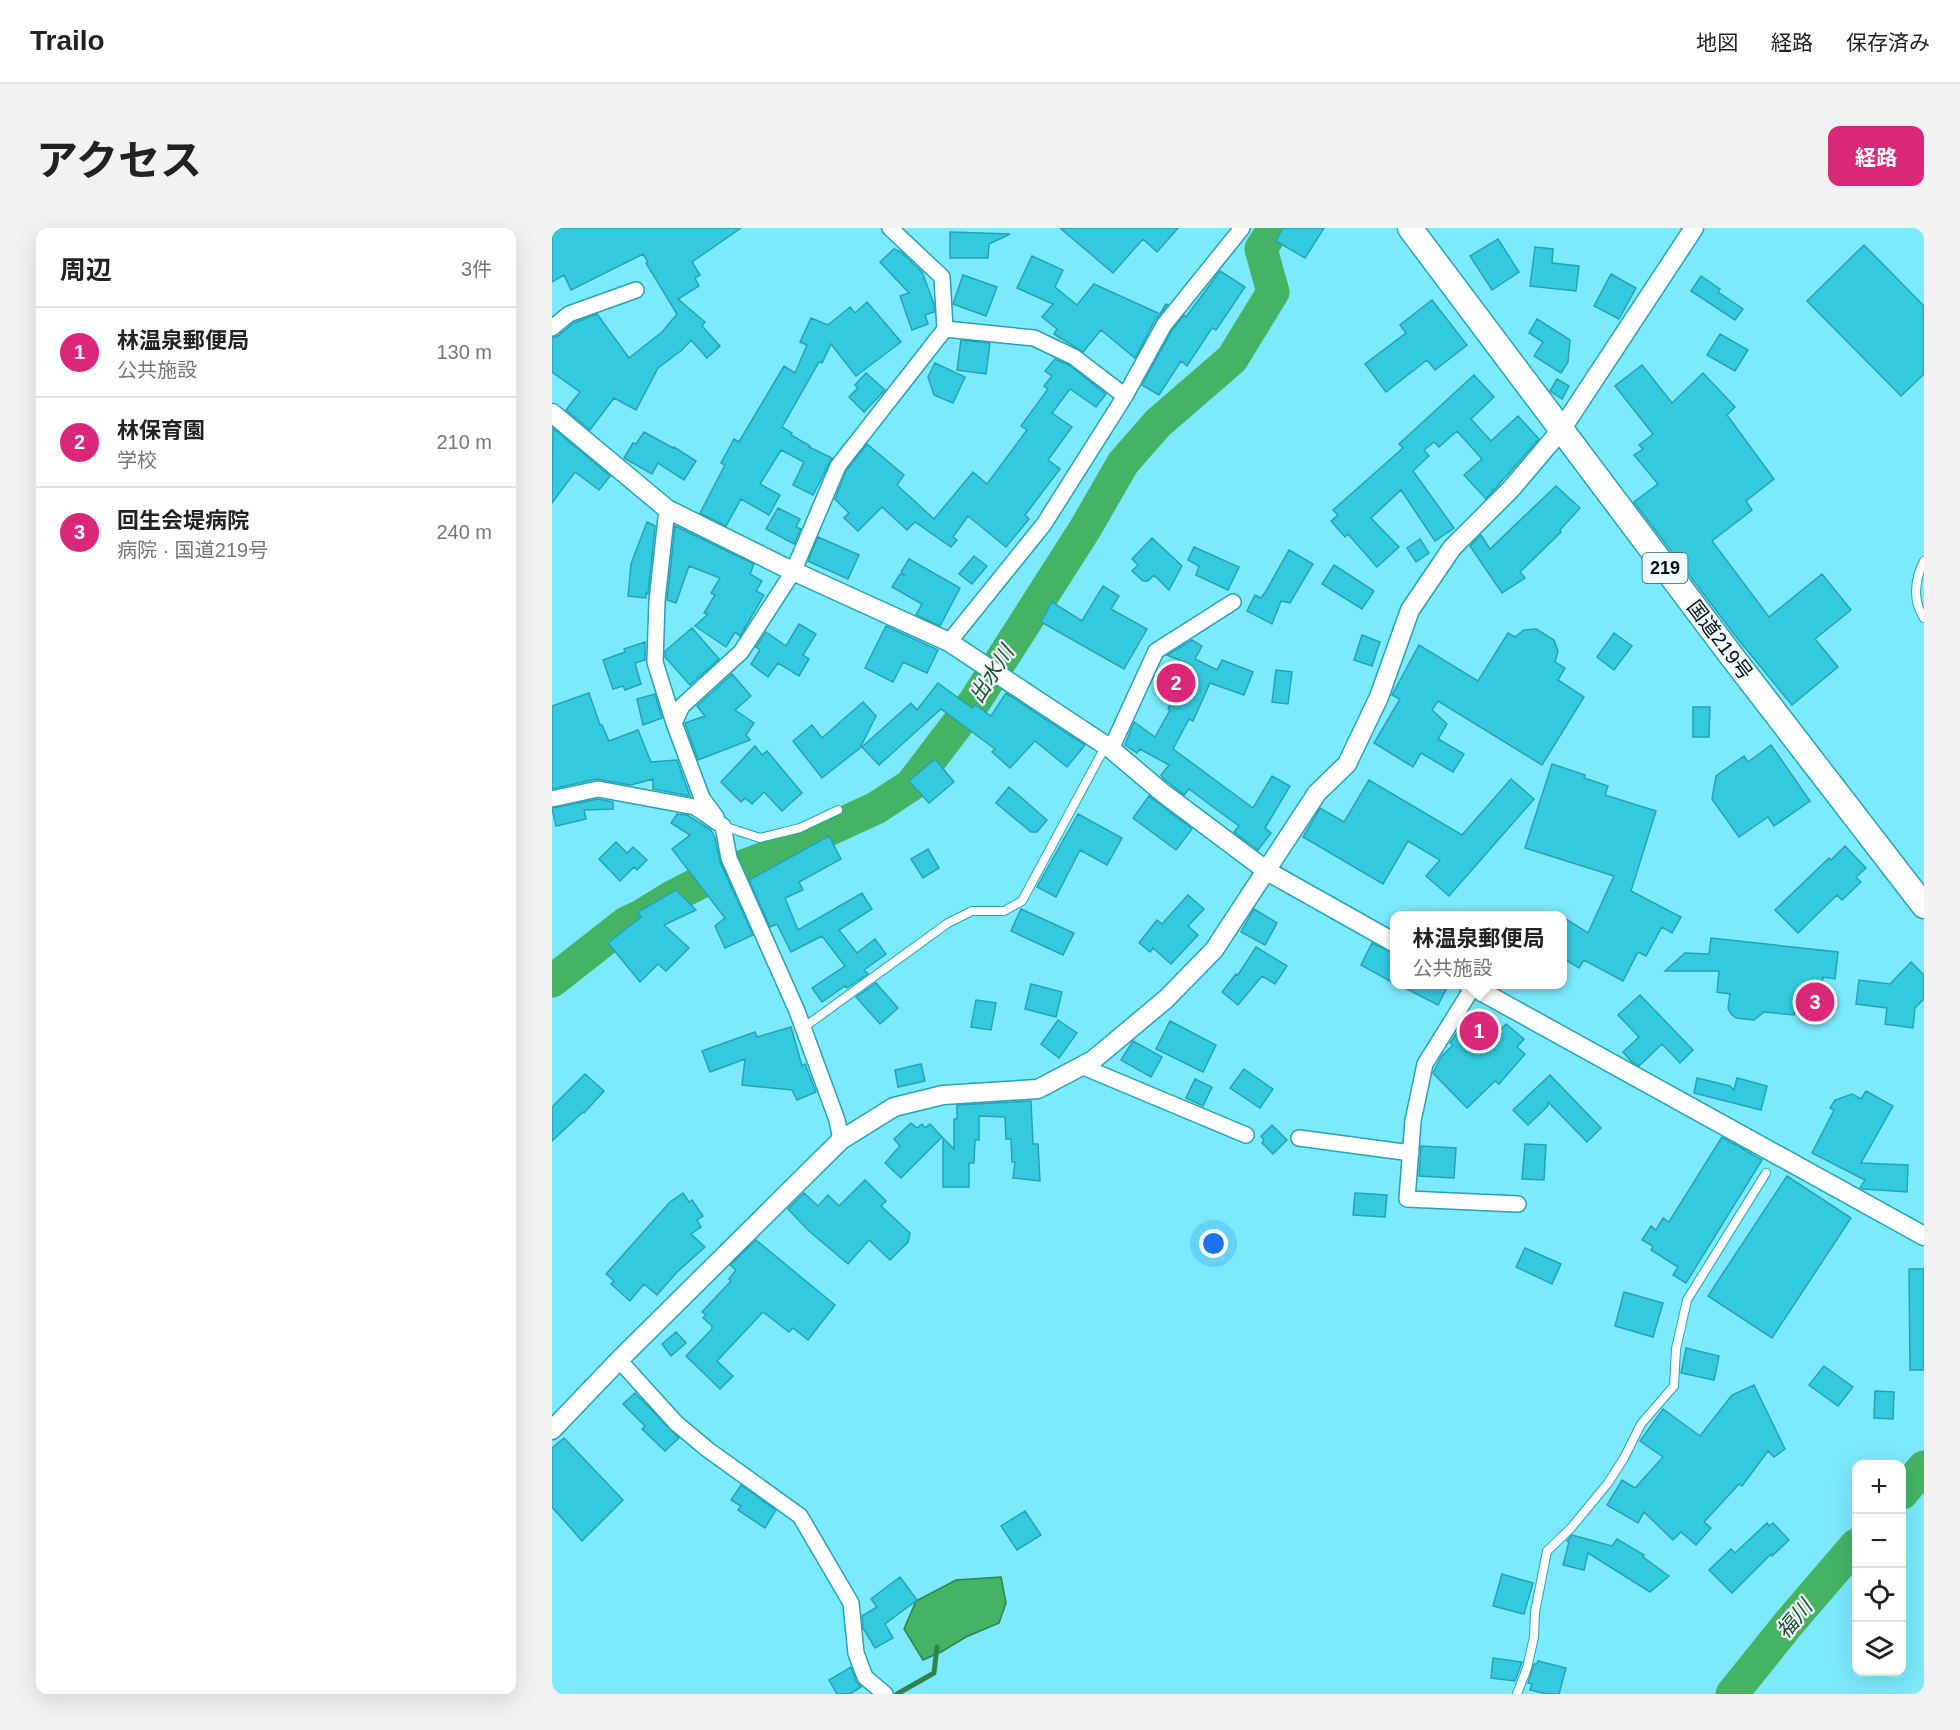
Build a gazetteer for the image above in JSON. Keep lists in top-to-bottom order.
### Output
{
  "streets": {
    "highway": ["219", "国道219号"]
  },
  "water": ["出水川", "福川"],
  "page": {
    "header": "Trailo",
    "nav": ["地図", "経路", "保存済み"],
    "title": "アクセス",
    "buttons": "経路",
    "heading": ["周辺", "3件"],
    "list": [
      {
        "mark": "1",
        "name": "林温泉郵便局",
        "note": "公共施設",
        "value": "130 m"
      },
      {
        "mark": "2",
        "name": "林保育園",
        "note": "学校",
        "value": "210 m"
      },
      {
        "mark": "3",
        "name": "回生会堤病院",
        "note": "病院 · 国道219号",
        "value": "240 m"
      }
    ],
    "pins": ["2", "3", "1"],
    "popup": ["林温泉郵便局", "公共施設"],
    "map_buttons": ["+", "−"]
  }
}
